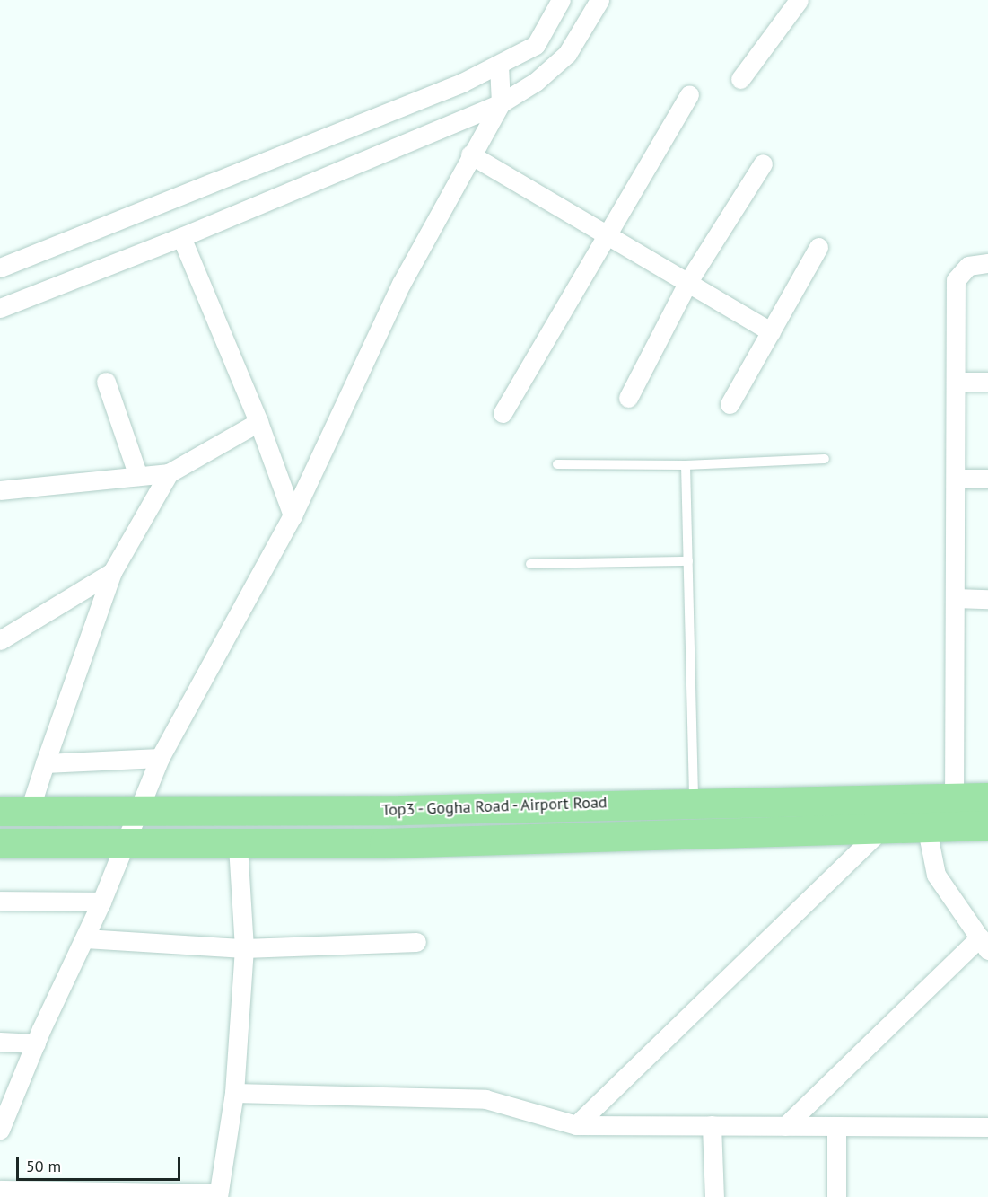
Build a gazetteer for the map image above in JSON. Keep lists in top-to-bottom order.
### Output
{
  "streets": {
    "main road": ["Top3 - Gogha Road - Airport Road"]
  },
  "scale_bar": "50 m"
}
